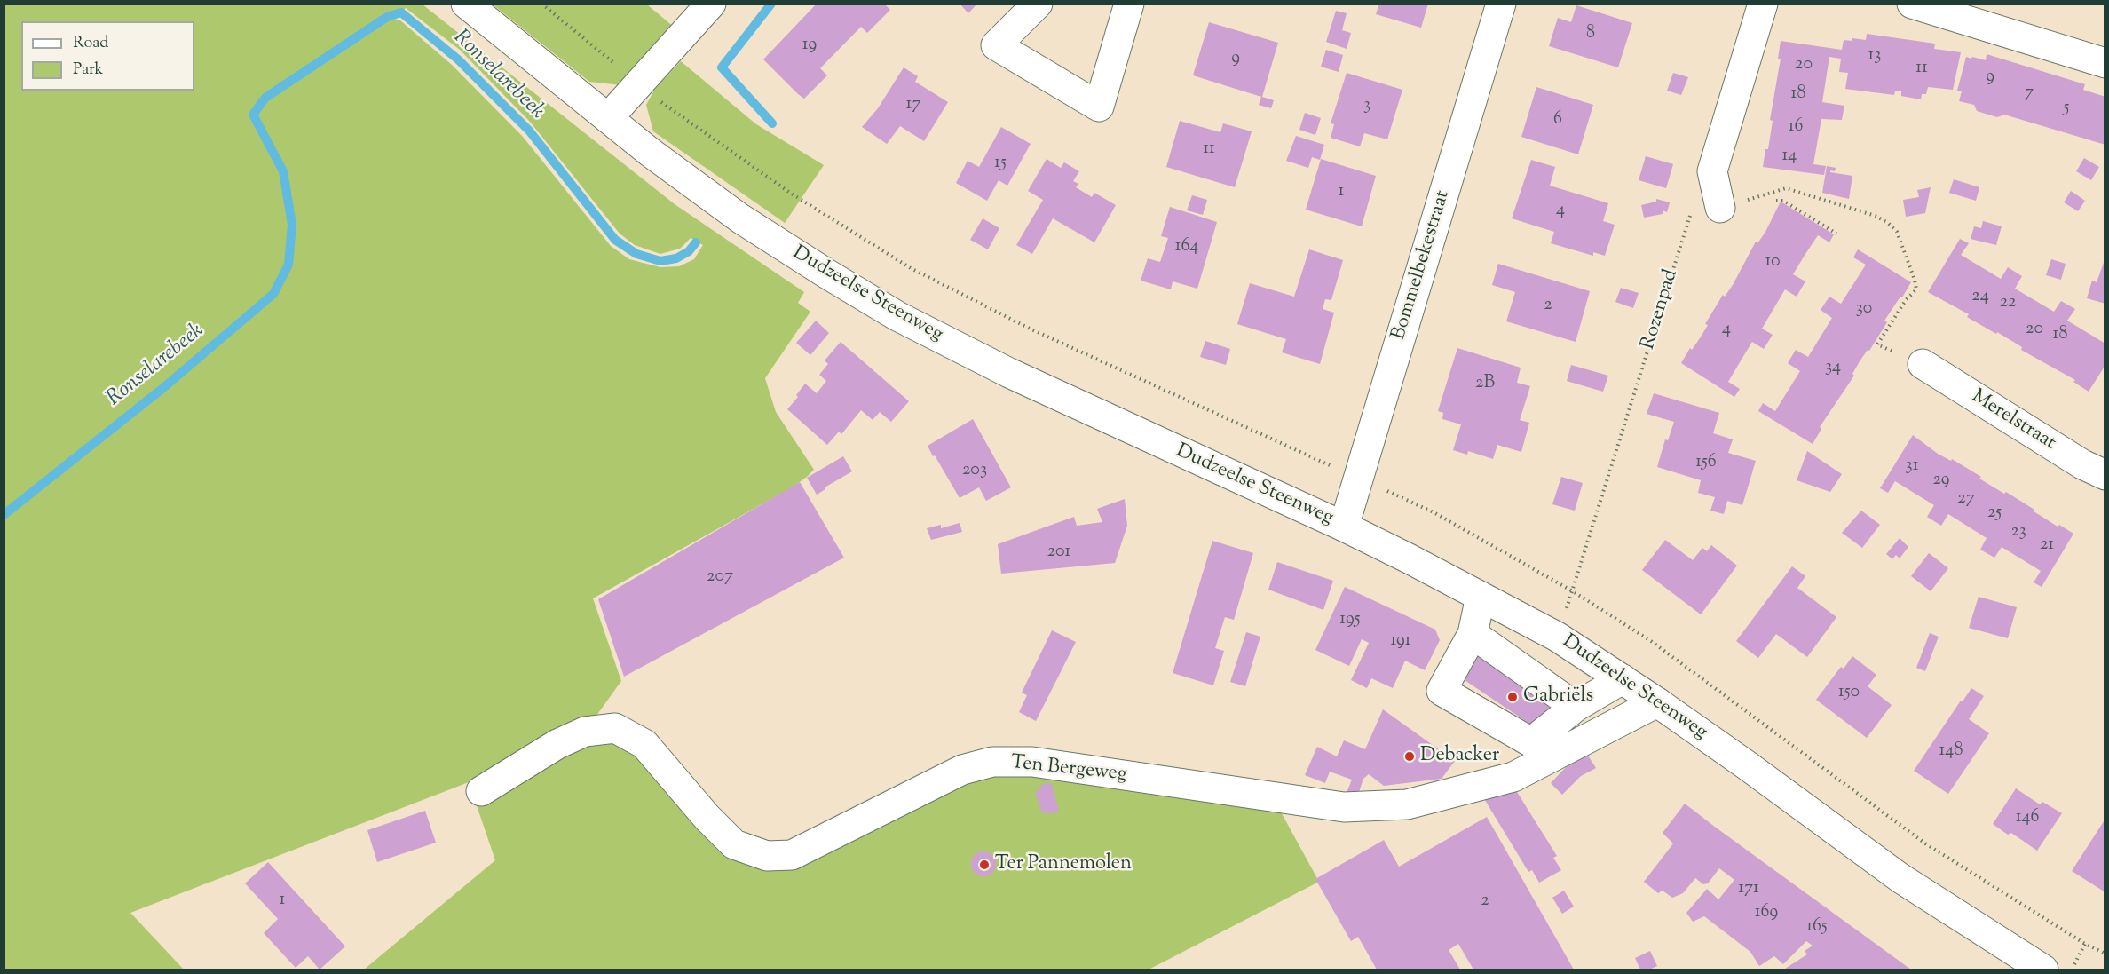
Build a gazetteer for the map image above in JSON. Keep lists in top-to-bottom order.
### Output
{
  "streets": {
    "street": [
      "Bommelbekestraat",
      "Dudzeelse Steenweg",
      "Merelstraat",
      "Ten Bergeweg"
    ],
    "path": ["Rozenpad"]
  },
  "crossings": [
    ["Bommelbekestraat", "Dudzeelse Steenweg"],
    ["Dudzeelse Steenweg", "Rozenpad"],
    ["Dudzeelse Steenweg", "Ten Bergeweg"]
  ],
  "water": ["Ronselarebeek"],
  "places": ["Gabriëls", "Debacker", "Ter Pannemolen"],
  "house_numbers": [
    "8",
    "19",
    "13",
    "9",
    "20",
    "11",
    "9",
    "7",
    "18",
    "17",
    "3",
    "5",
    "6",
    "16",
    "11",
    "14",
    "15",
    "1",
    "4",
    "164",
    "10",
    "24",
    "22",
    "2",
    "30",
    "4",
    "20",
    "18",
    "34",
    "2B",
    "156",
    "31",
    "203",
    "29",
    "27",
    "25",
    "23",
    "21",
    "201",
    "207",
    "195",
    "191",
    "150",
    "148",
    "146",
    "171",
    "1",
    "2",
    "169",
    "165"
  ],
  "legend": ["Road", "Park"]
}
